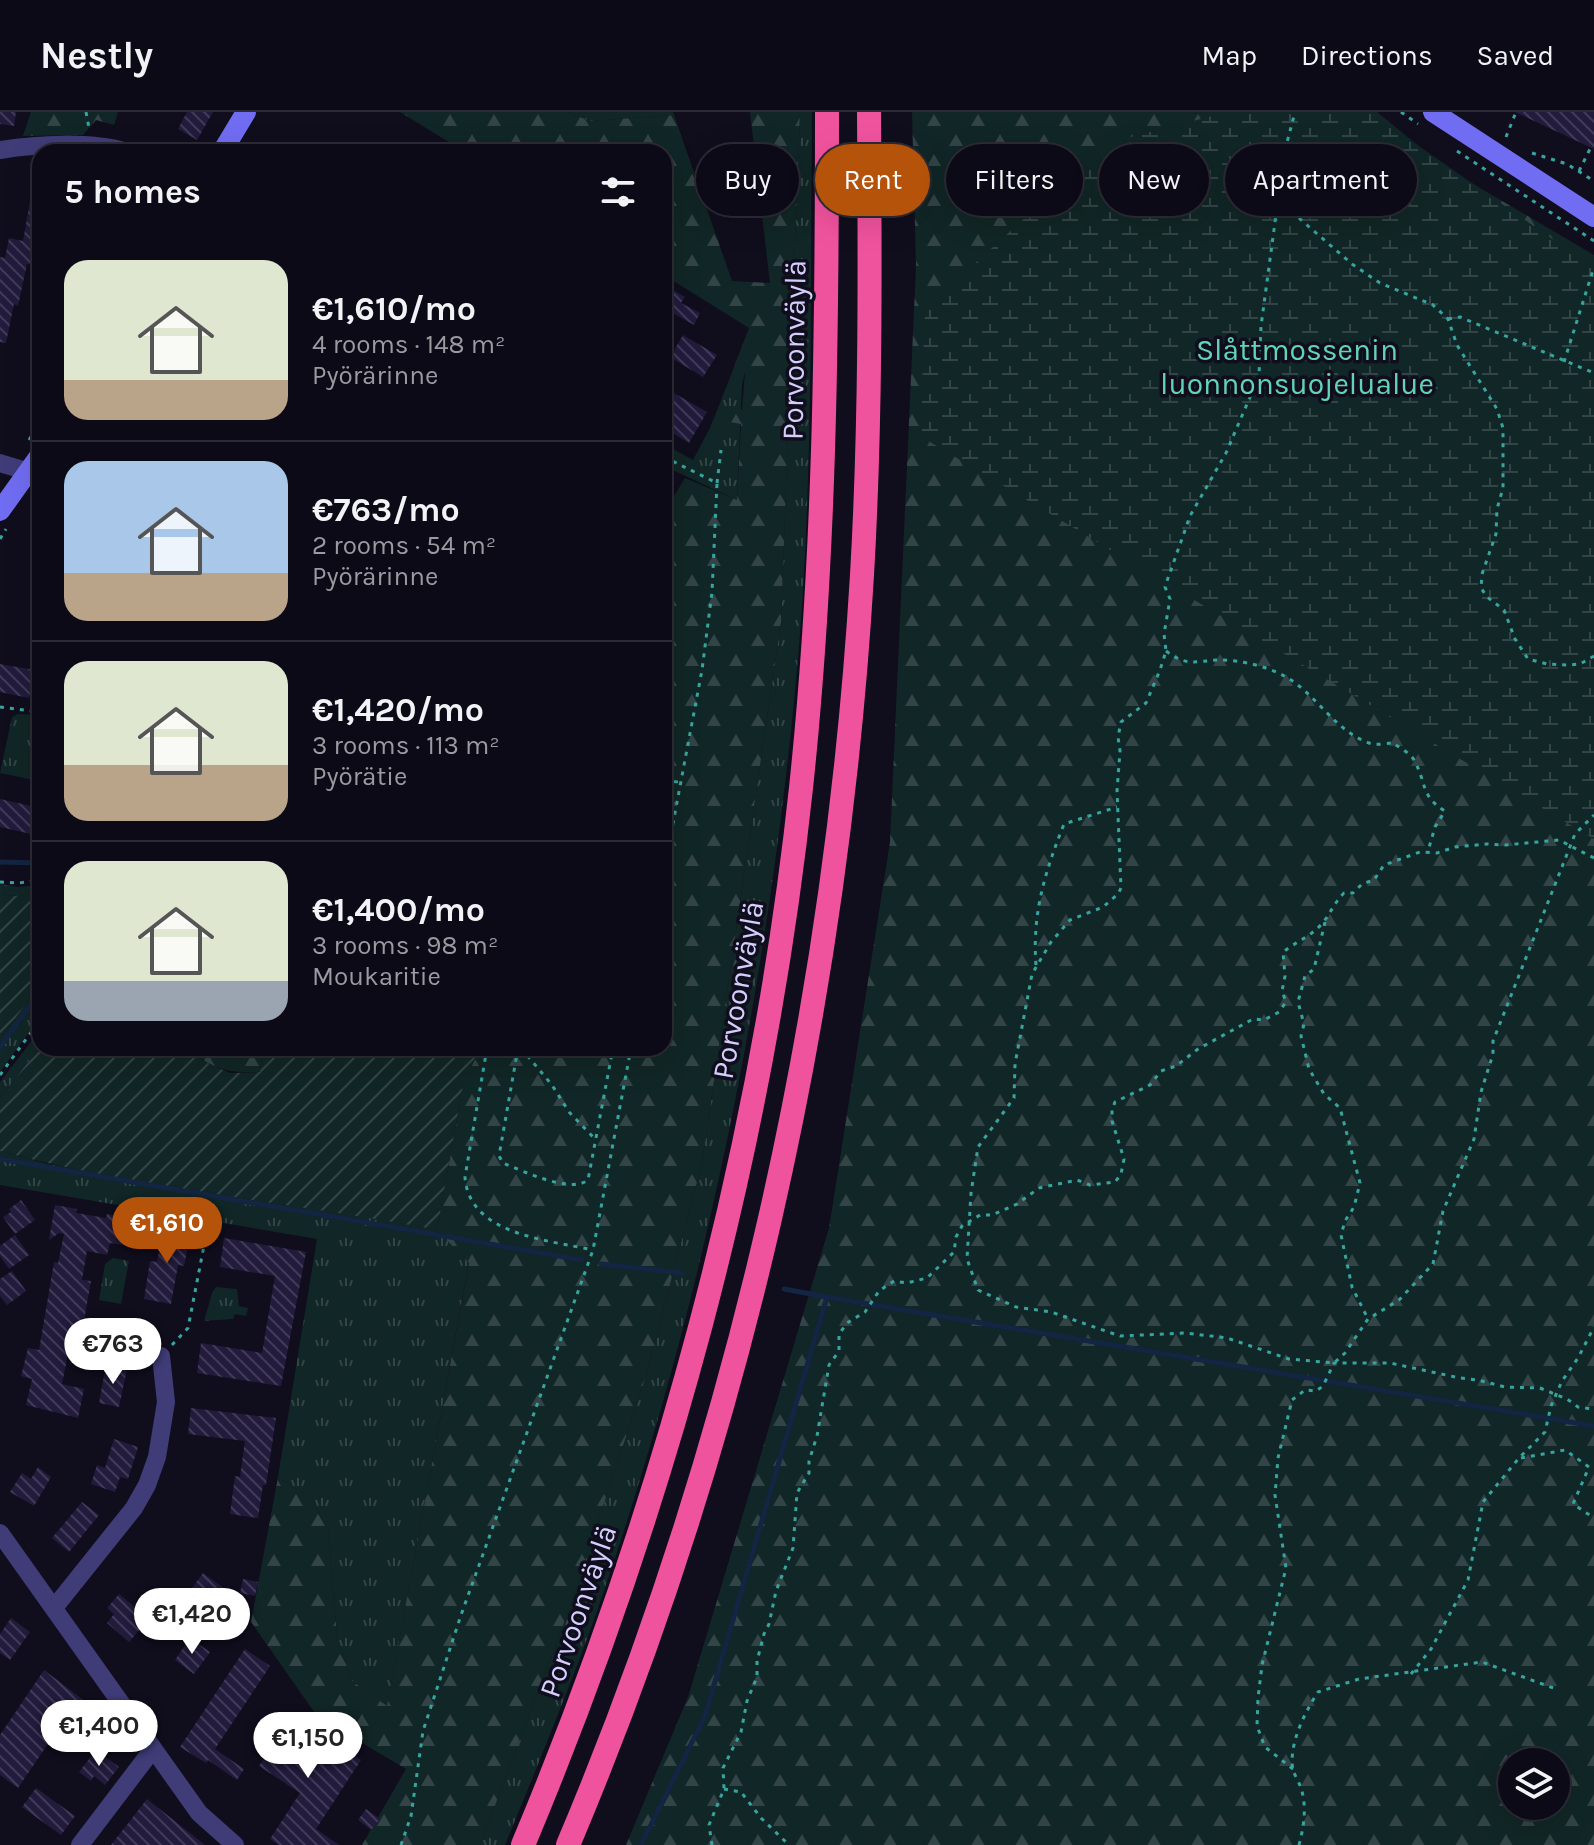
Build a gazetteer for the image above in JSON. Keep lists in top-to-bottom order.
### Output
{
  "streets": {
    "highway": ["Porvoonväylä"]
  },
  "parks": ["Slåttmossenin luonnonsuojelualue"],
  "page": {
    "header": "Nestly",
    "nav": ["Map", "Directions", "Saved"],
    "chip": [
      "Buy",
      "Rent",
      "Filters",
      "New",
      "Apartment"
    ],
    "heading": "5 homes",
    "list": [
      {
        "name": "€1,610/mo",
        "note": "4 rooms · 148 m² · Pyörärinne"
      },
      {
        "name": "€763/mo",
        "note": "2 rooms · 54 m² · Pyörärinne"
      },
      {
        "name": "€1,420/mo",
        "note": "3 rooms · 113 m² · Pyörätie"
      },
      {
        "name": "€1,400/mo",
        "note": "3 rooms · 98 m² · Moukaritie"
      }
    ],
    "price": [
      "€1,610",
      "€763",
      "€1,420",
      "€1,400",
      "€1,150"
    ]
  }
}
